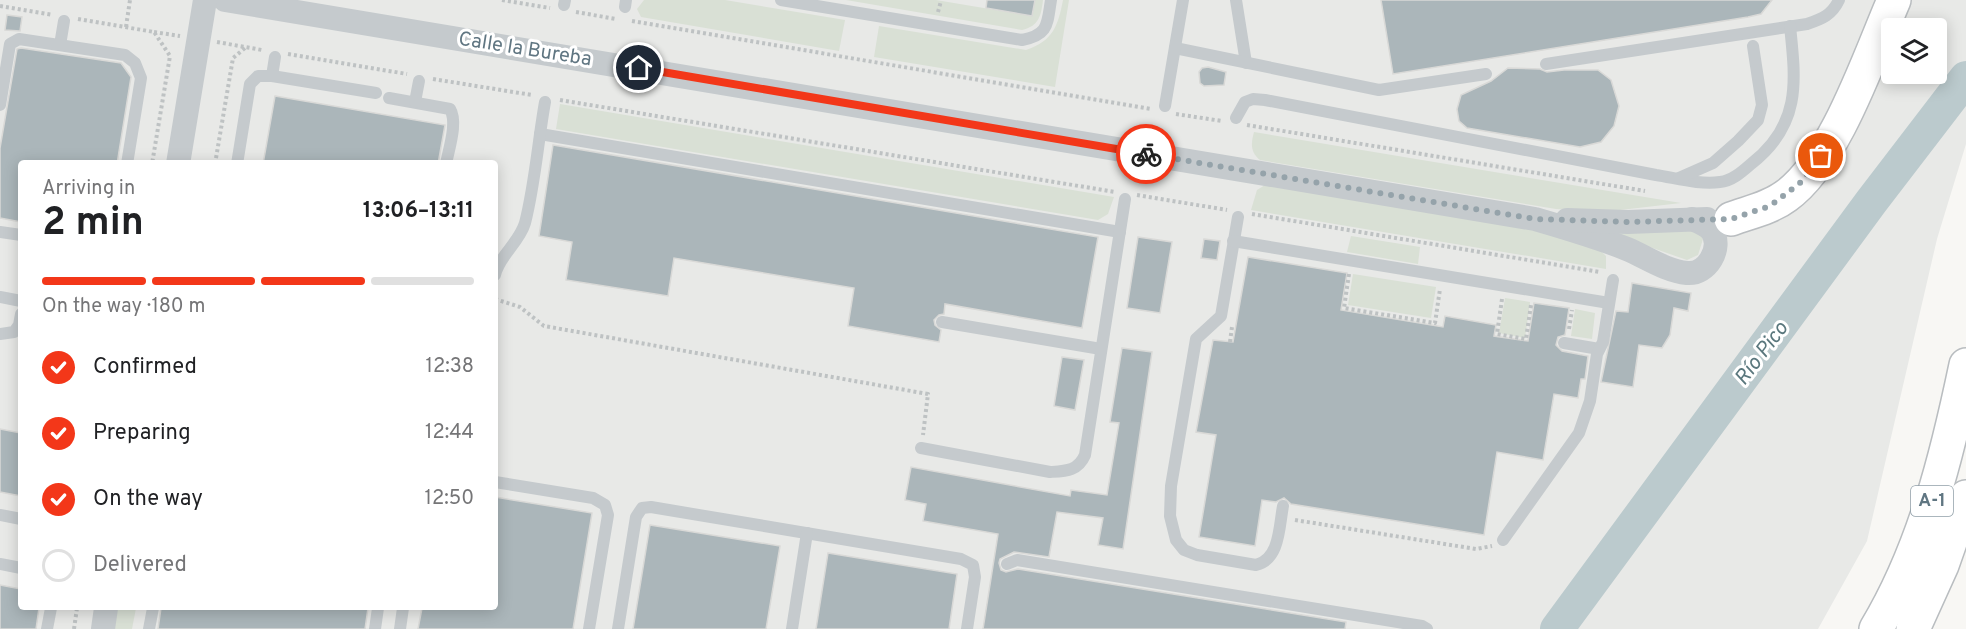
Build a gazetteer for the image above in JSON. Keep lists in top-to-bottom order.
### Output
{
  "streets": {
    "highway": ["A-1"],
    "street": ["Calle la Bureba"]
  },
  "water": ["Río Pico"],
  "page": {
    "heading": ["2 min", "Arriving in", "13:06–13:11"],
    "bar": "On the way · 180 m",
    "list": [
      ["Confirmed", "12:38"],
      ["Preparing", "12:44"],
      ["On the way", "12:50"],
      "Delivered"
    ]
  }
}
